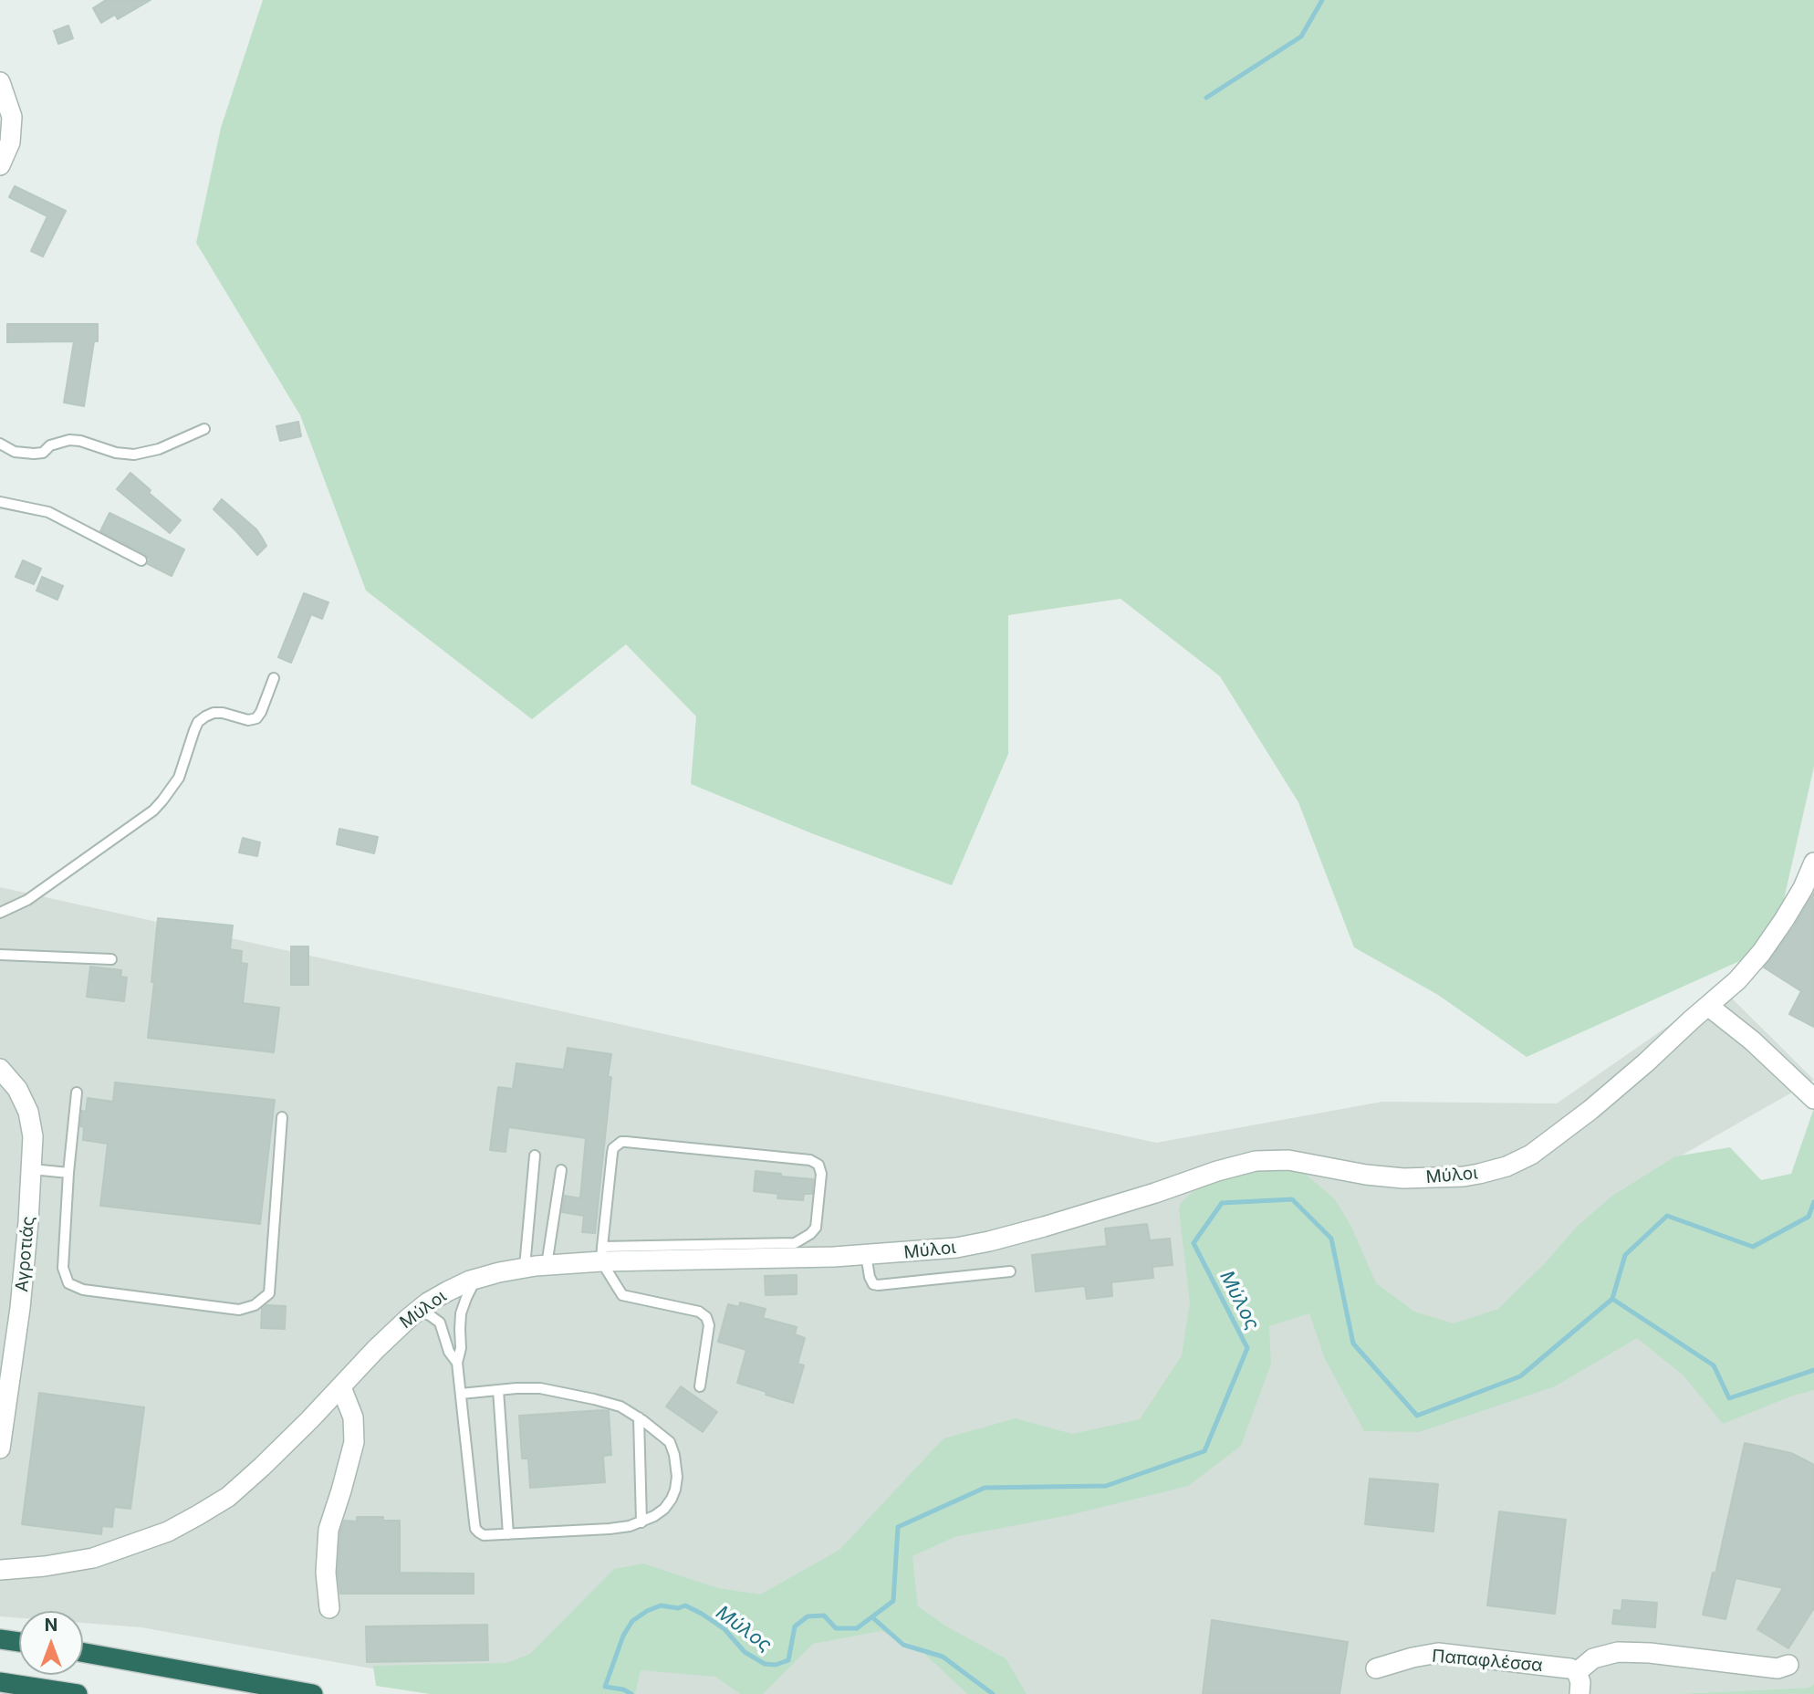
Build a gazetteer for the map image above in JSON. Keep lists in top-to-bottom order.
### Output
{
  "streets": {
    "street": ["Μύλοι", "Αγροτιάς", "Παπαφλέσσα"]
  },
  "water": ["Μύλος"],
  "north": "top"
}
